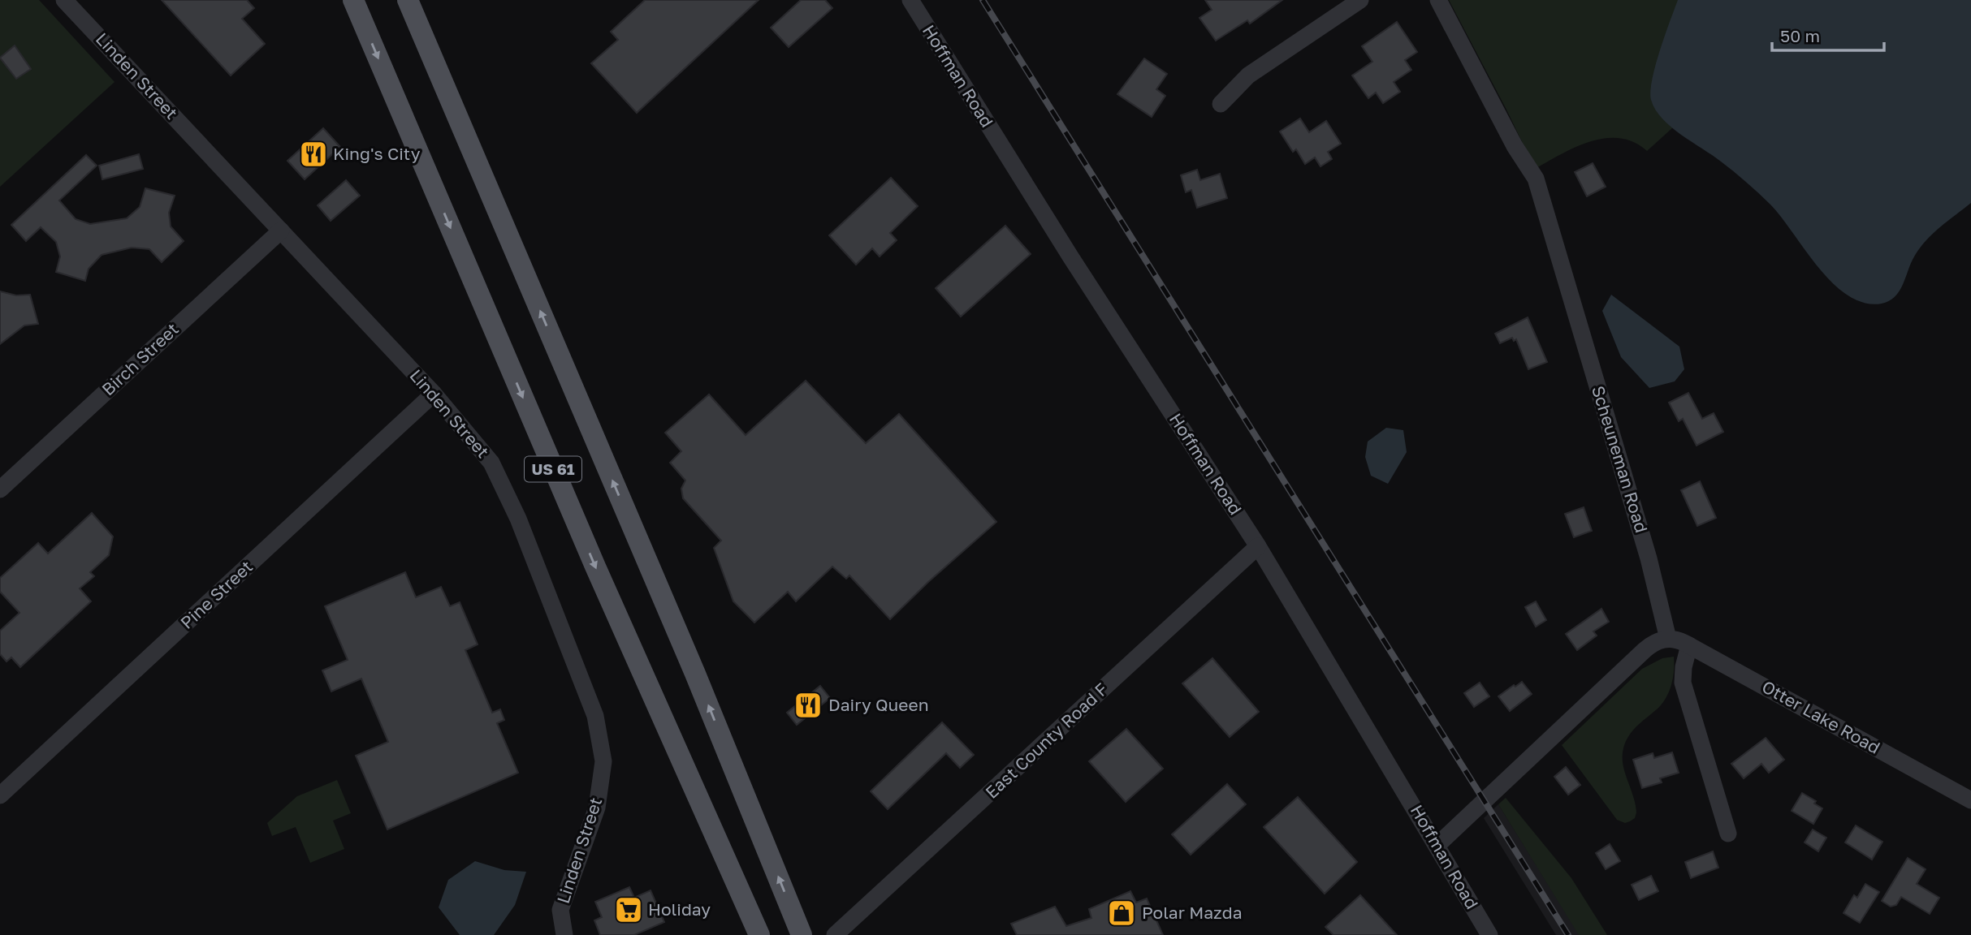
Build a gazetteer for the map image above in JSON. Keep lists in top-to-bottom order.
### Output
{
  "streets": {
    "main road": ["US 61"],
    "street": [
      "Linden Street",
      "Hoffman Road",
      "Birch Street",
      "Scheuneman Road",
      "Pine Street",
      "Otter Lake Road",
      "East County Road F"
    ]
  },
  "crossings": [
    ["Linden Street", "Birch Street"],
    ["Linden Street", "Pine Street"],
    ["Hoffman Road", "East County Road F"],
    ["Scheuneman Road", "Otter Lake Road"]
  ],
  "places": {
    "restaurant": ["King's City", "Dairy Queen"],
    "supermarket": ["Holiday"],
    "shop": ["Polar Mazda"]
  },
  "scale_bar": "50 m"
}
